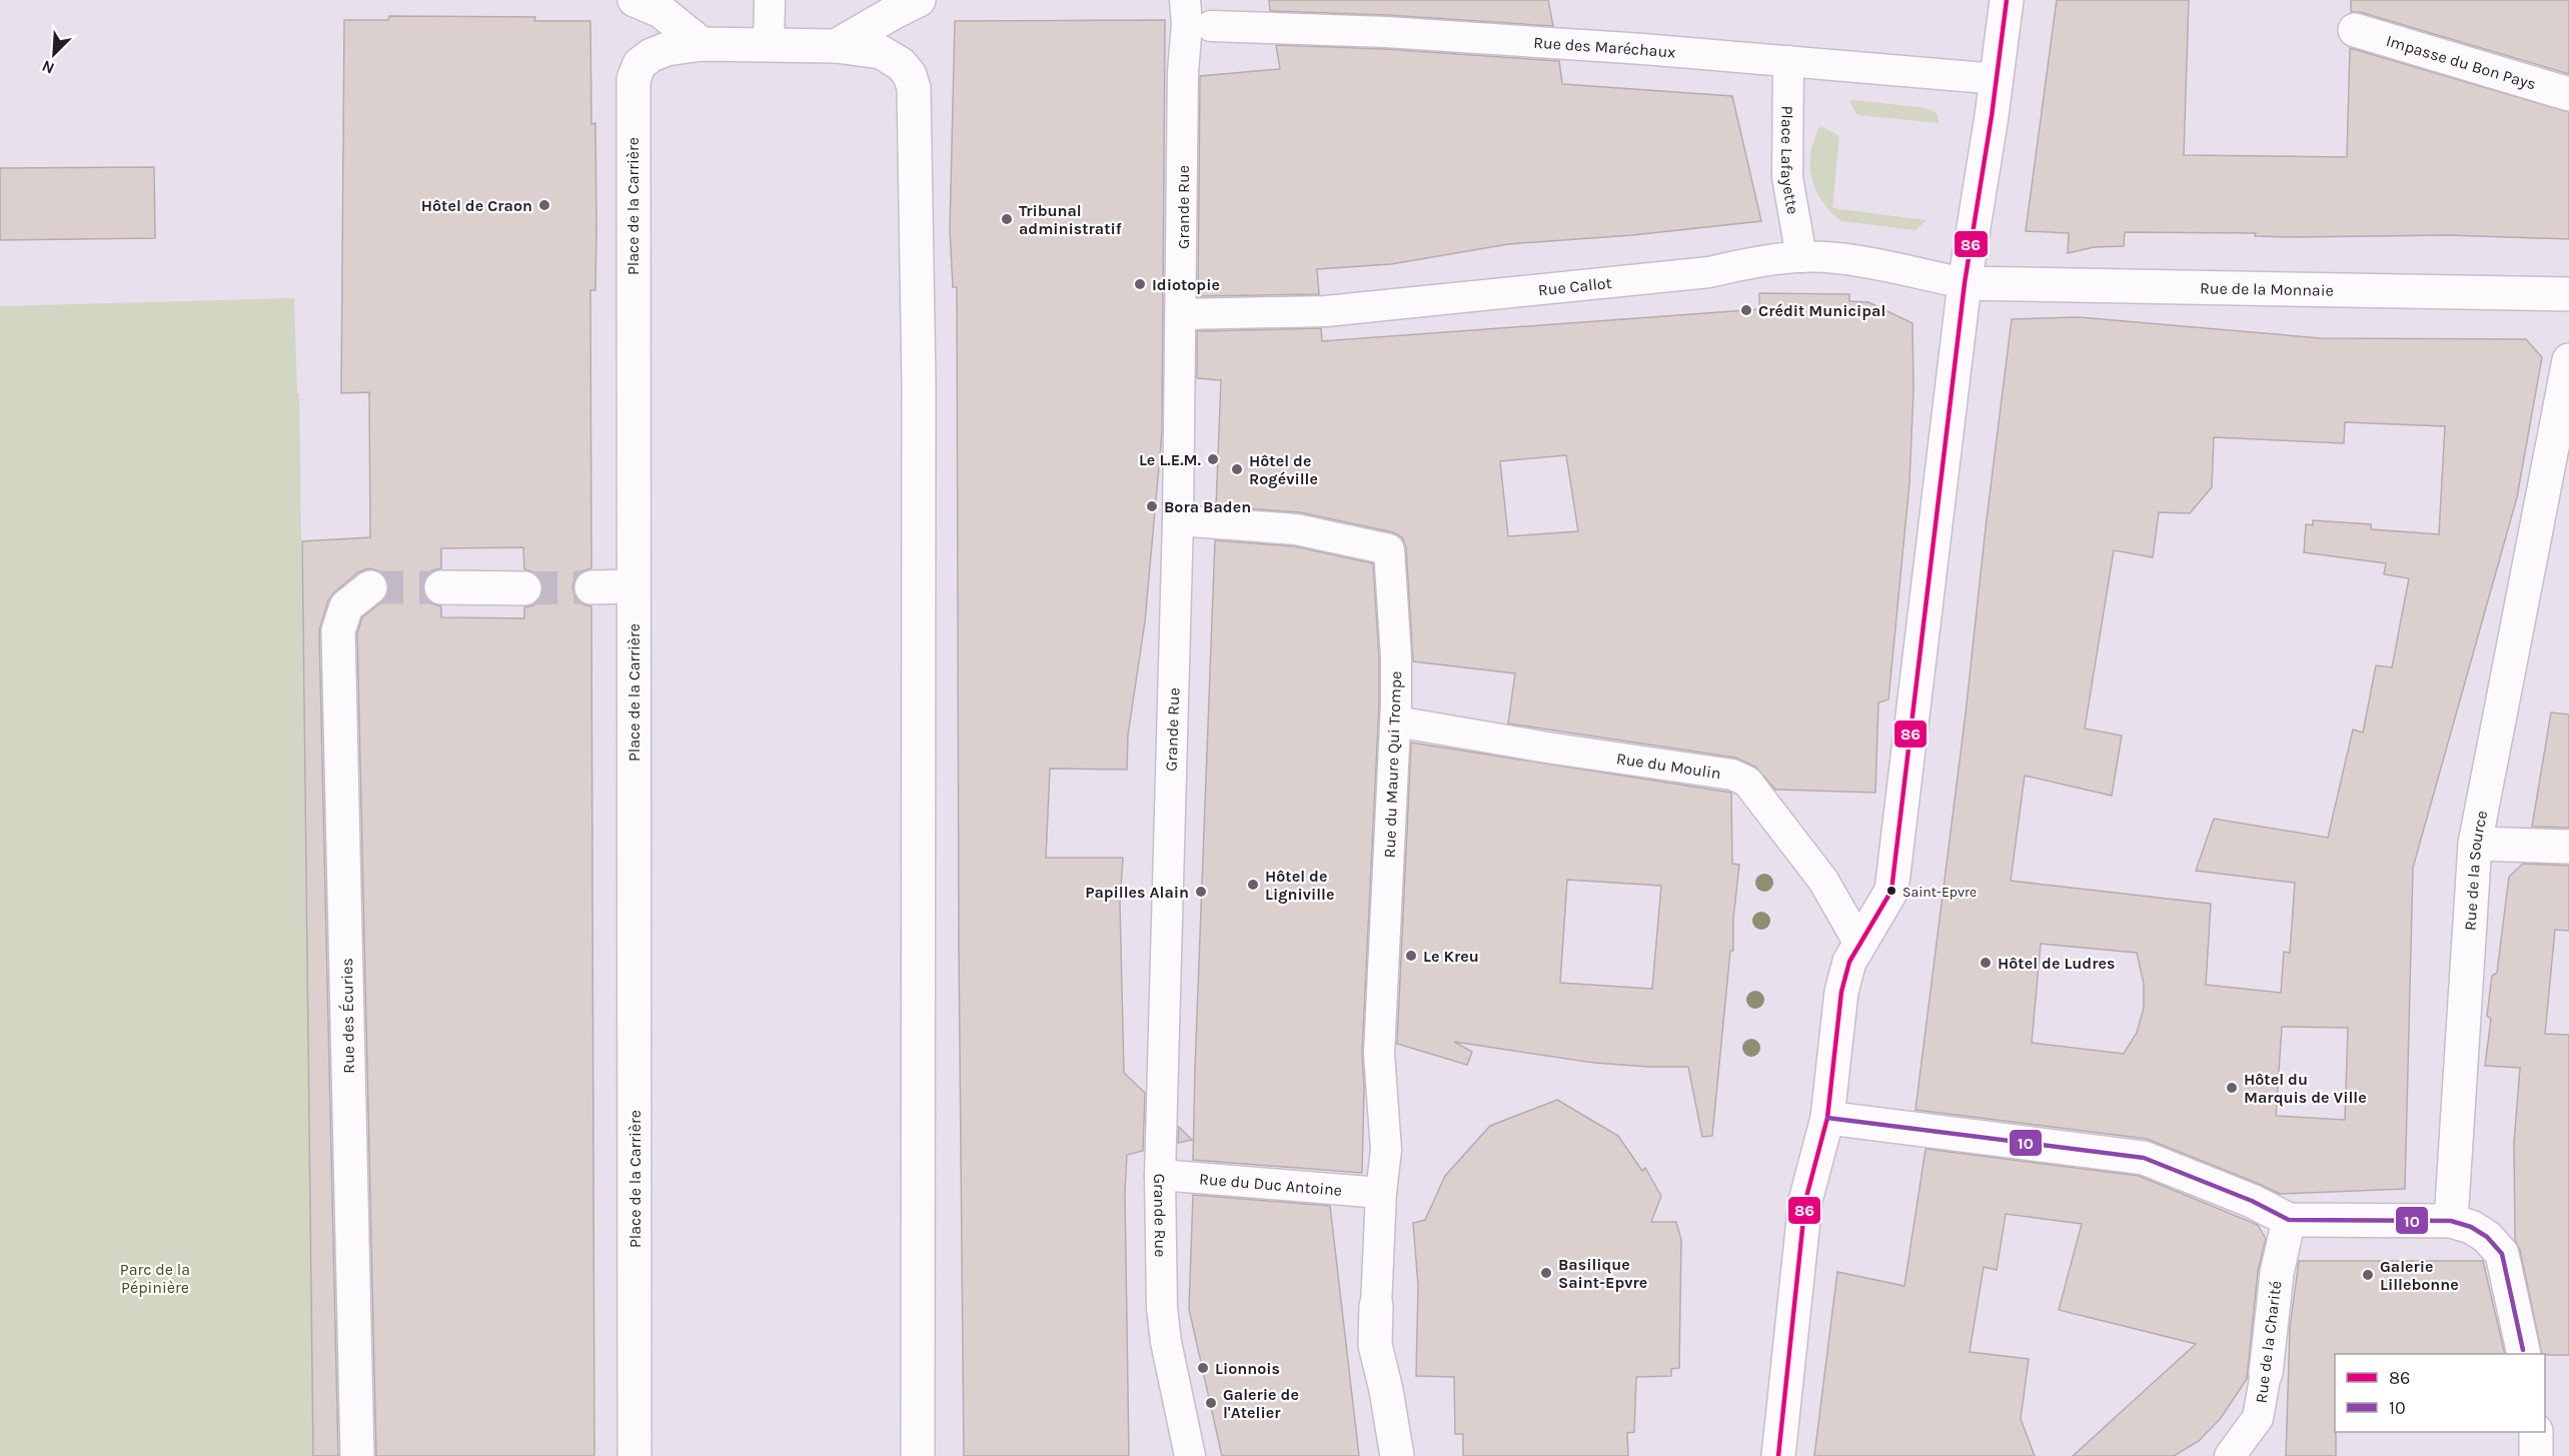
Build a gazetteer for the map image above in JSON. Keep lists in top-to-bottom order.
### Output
{
  "streets": {
    "street": [
      "Rue des Maréchaux",
      "Impasse du Bon Pays",
      "Place Lafayette",
      "Place de la Carrière",
      "Grande Rue",
      "Rue Callot",
      "Rue de la Monnaie",
      "Rue du Maure Qui Trompe",
      "Rue du Moulin",
      "Rue de la Source",
      "Rue des Écuries",
      "Rue du Duc Antoine",
      "Rue de la Charité"
    ]
  },
  "crossings": [
    ["Rue des Maréchaux", "Place Lafayette"],
    ["Place Lafayette", "Rue Callot"],
    ["Grande Rue", "Rue Callot"],
    ["Grande Rue", "Rue du Maure Qui Trompe"],
    ["Grande Rue", "Rue du Duc Antoine"],
    ["Rue Callot", "Rue de la Monnaie"],
    ["Rue du Maure Qui Trompe", "Rue du Moulin"],
    ["Rue du Maure Qui Trompe", "Rue du Duc Antoine"]
  ],
  "parks": ["Parc de la Pépinière"],
  "places": [
    "Hôtel de Craon",
    "Tribunal administratif",
    "Idiotopie",
    "Crédit Municipal",
    "Le L.E.M.",
    "Hôtel de Rogéville",
    "Bora Baden",
    "Hôtel de Ligniville",
    "Saint-Epvre",
    "Papilles Alain",
    "Le Kreu",
    "Hôtel de Ludres",
    "Hôtel du Marquis de Ville",
    "Basilique Saint-Epvre",
    "Galerie Lillebonne",
    "Lionnois",
    "Galerie de l'Atelier"
  ],
  "lines": ["transit line 86", "transit line 10"],
  "legend": ["86", "10"],
  "north": "bottom left"
}
